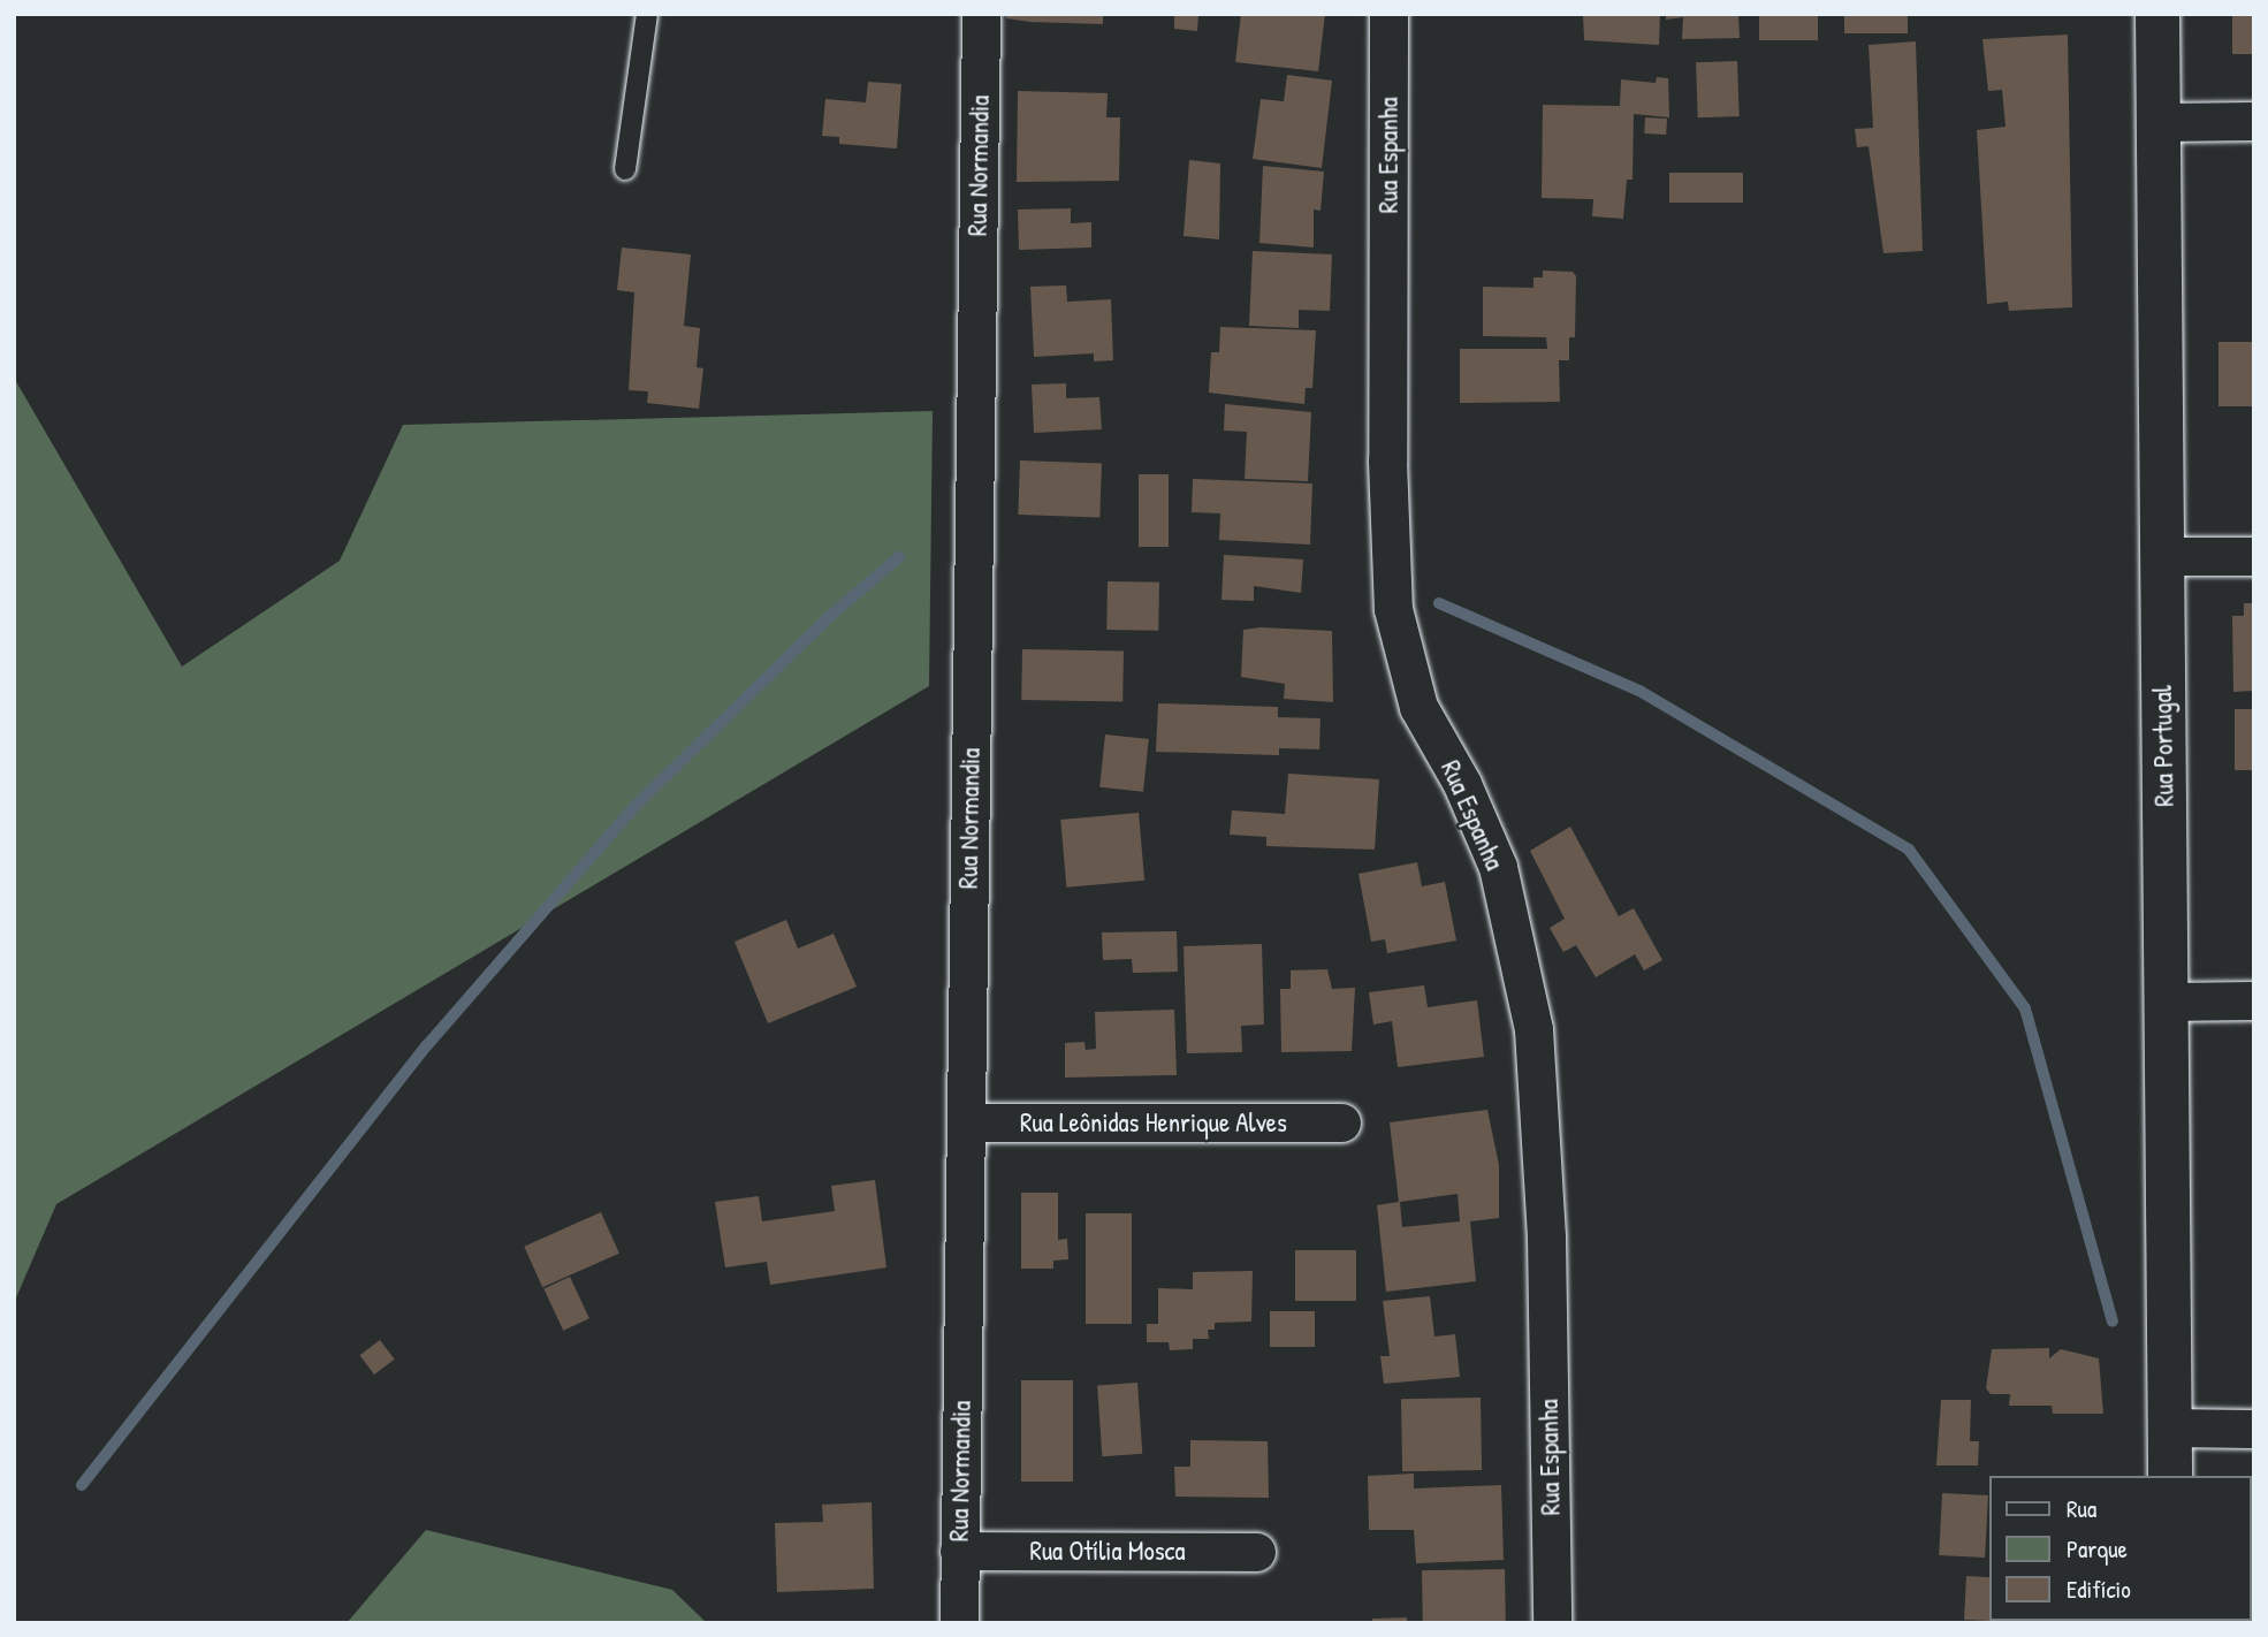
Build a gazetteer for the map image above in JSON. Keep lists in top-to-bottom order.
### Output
{
  "streets": {
    "street": [
      "Rua Espanha",
      "Rua Normandia",
      "Rua Portugal",
      "Rua Leônidas Henrique Alves",
      "Rua Otília Mosca"
    ]
  },
  "crossings": [
    ["Rua Normandia", "Rua Leônidas Henrique Alves"],
    ["Rua Normandia", "Rua Otília Mosca"]
  ],
  "legend": ["Rua", "Parque", "Edifício"]
}
